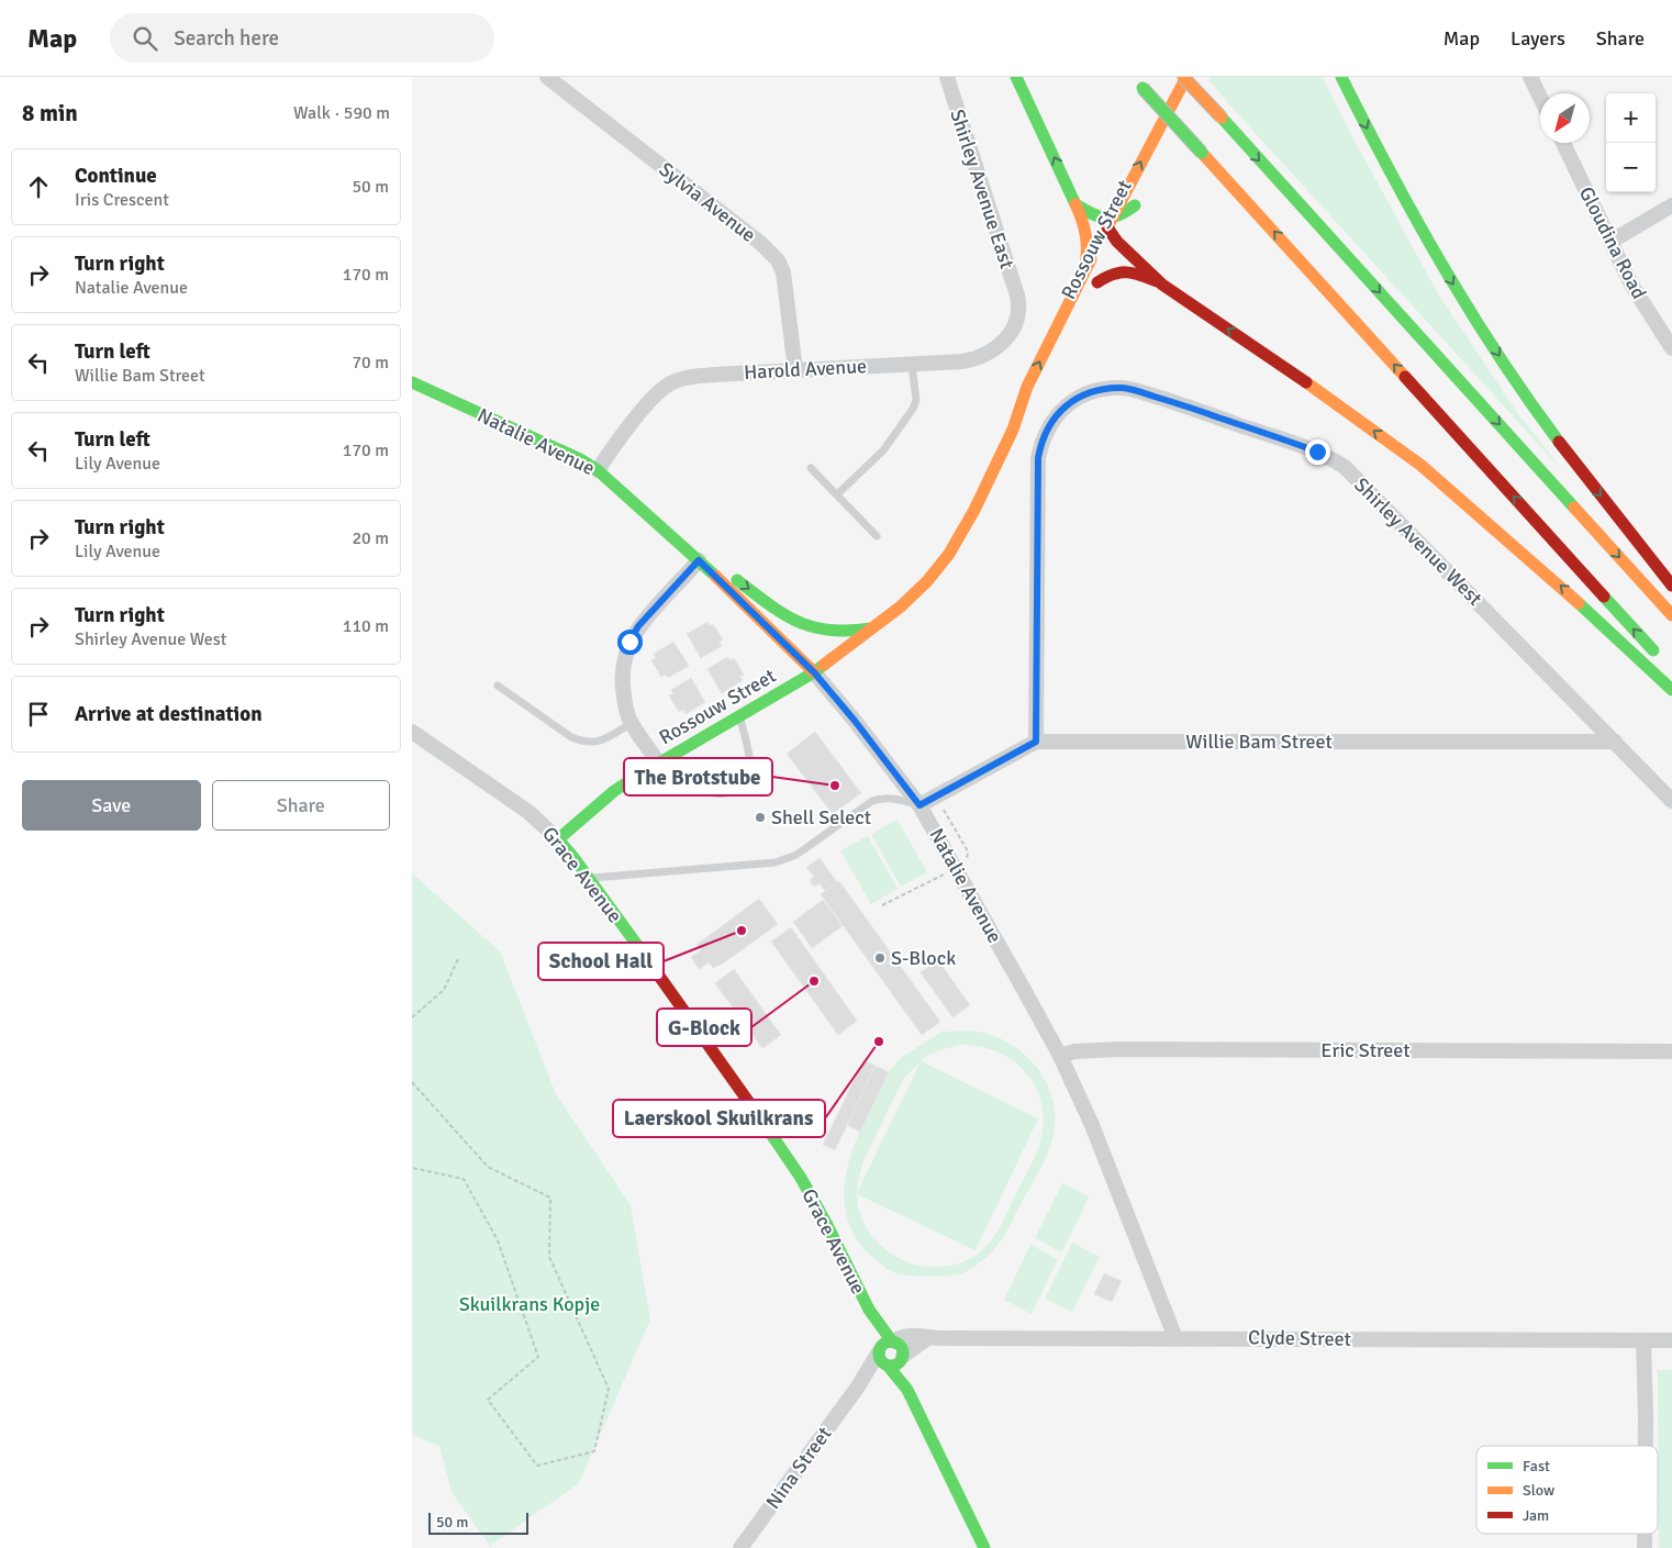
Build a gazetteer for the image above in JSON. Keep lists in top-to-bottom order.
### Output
{
  "streets": {
    "main road": ["Rossouw Street", "Natalie Avenue", "Grace Avenue"],
    "street": [
      "Shirley Avenue East",
      "Sylvia Avenue",
      "Gloudina Road",
      "Harold Avenue",
      "Shirley Avenue West",
      "Willie Bam Street",
      "Eric Street",
      "Clyde Street",
      "Nina Street"
    ]
  },
  "crossings": [
    ["Shirley Avenue East", "Harold Avenue"],
    ["Sylvia Avenue", "Harold Avenue"],
    ["Rossouw Street", "Natalie Avenue"],
    ["Rossouw Street", "Grace Avenue"],
    ["Harold Avenue", "Natalie Avenue"],
    ["Natalie Avenue", "Willie Bam Street"],
    ["Natalie Avenue", "Eric Street"],
    ["Natalie Avenue", "Clyde Street"],
    ["Shirley Avenue West", "Willie Bam Street"],
    ["Grace Avenue", "Clyde Street"],
    ["Grace Avenue", "Nina Street"]
  ],
  "parks": ["Skuilkrans Kopje"],
  "places": [
    "The Brotstube",
    "Shell Select",
    "School Hall",
    "S-Block",
    "G-Block",
    "Laerskool Skuilkrans"
  ],
  "legend": ["Fast", "Slow", "Jam"],
  "scale_bar": "50 m",
  "north": "bottom left",
  "page": {
    "header": "Map",
    "search": "Search here",
    "nav": ["Map", "Layers", "Share"],
    "heading": ["8 min", "Walk · 590 m"],
    "map_buttons": ["+", "−"],
    "list": [
      ["Continue", "Iris Crescent", "50 m"],
      ["Turn right", "Natalie Avenue", "170 m"],
      ["Turn left", "Willie Bam Street", "70 m"],
      ["Turn left", "Lily Avenue", "170 m"],
      ["Turn right", "Lily Avenue", "20 m"],
      ["Turn right", "Shirley Avenue West", "110 m"],
      "Arrive at destination"
    ],
    "buttons": ["Save", "Share"],
    "scale": "50 m"
  }
}
